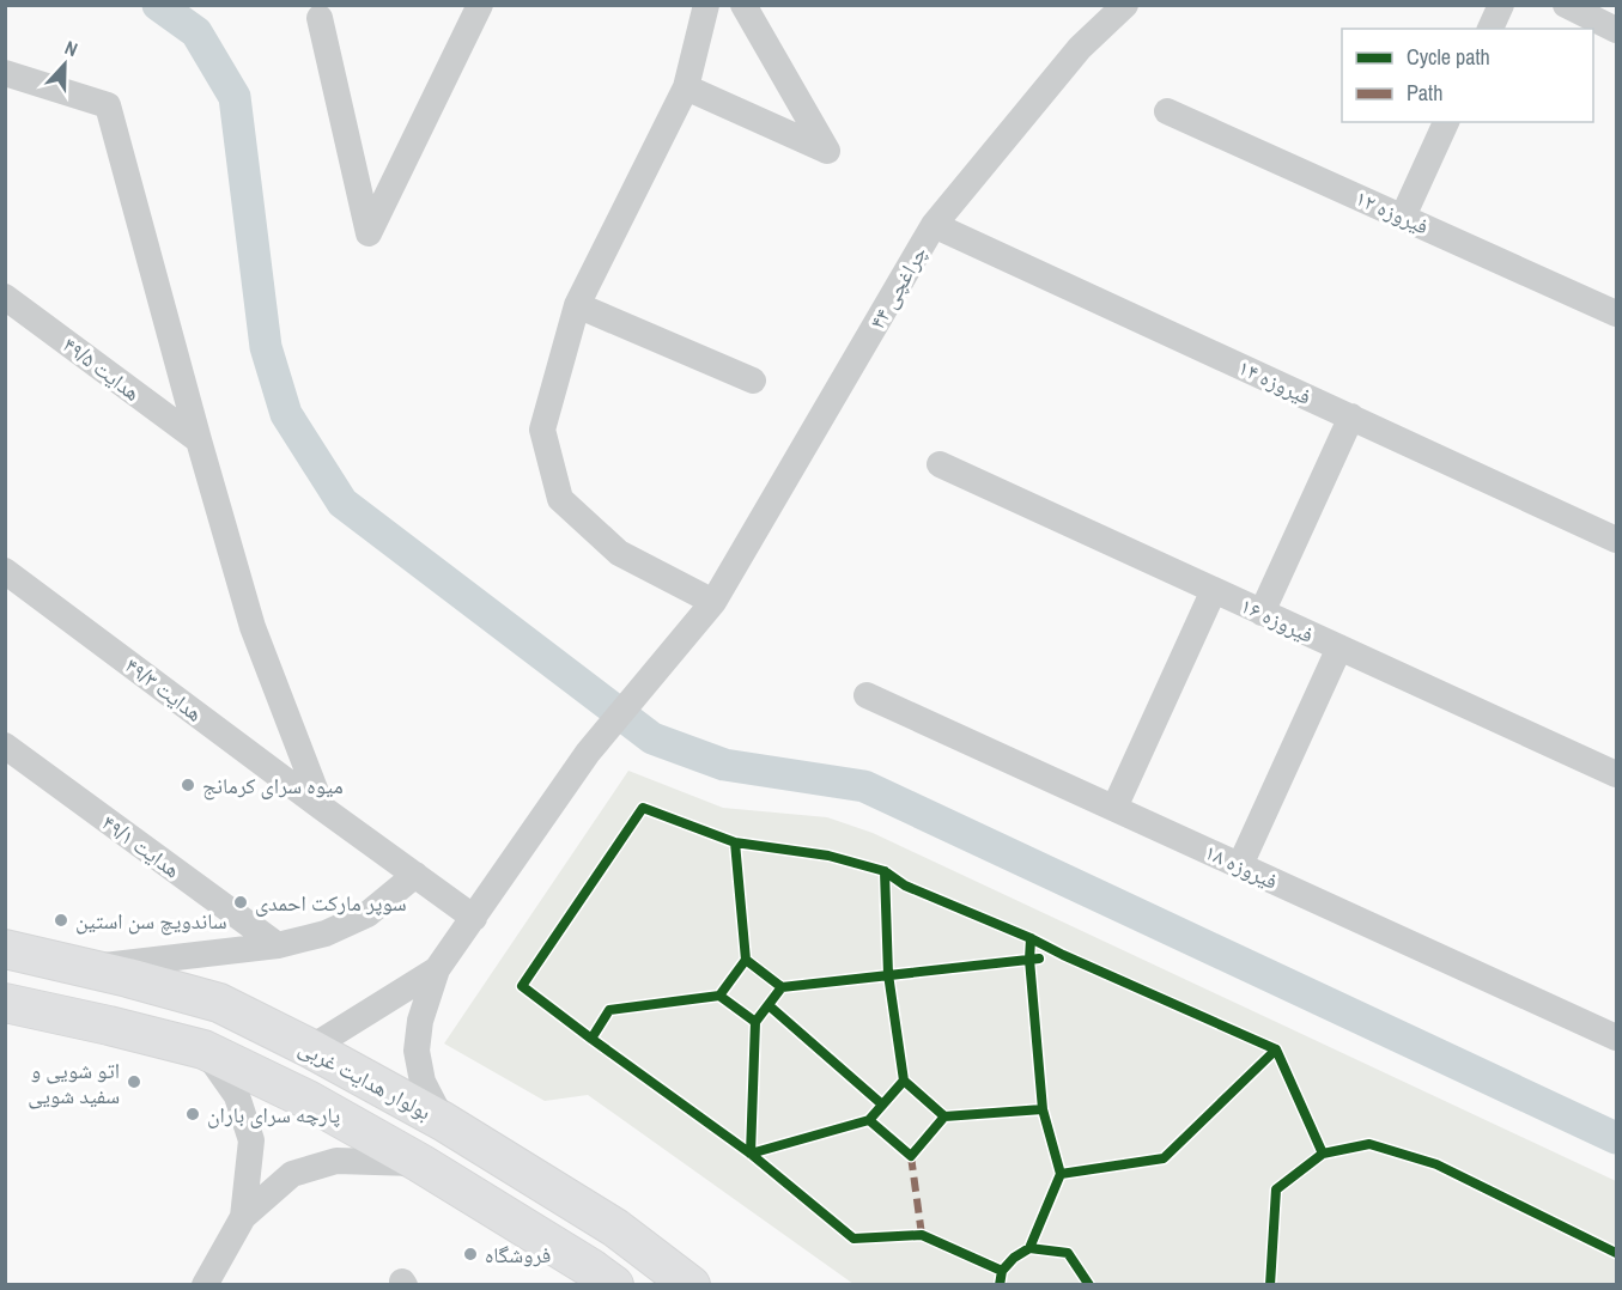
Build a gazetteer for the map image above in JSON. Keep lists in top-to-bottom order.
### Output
{
  "streets": {
    "main road": ["بولوار هدایت غربی"],
    "street": [
      "فیروزه ۱۲",
      "چراغچی ۴۴",
      "هدایت ۴۹/۵",
      "فیروزه ۱۴",
      "فیروزه ۱۶",
      "هدایت ۴۹/۳",
      "هدایت ۴۹/۱",
      "فیروزه ۱۸"
    ]
  },
  "crossings": [
    ["چراغچی ۴۴", "فیروزه ۱۴"],
    ["چراغچی ۴۴", "هدایت ۴۹/۳"]
  ],
  "places": [
    "میوه سرای کرمانج",
    "سوپر مارکت احمدی",
    "ساندویچ سن استین",
    "اتو شویی و سفید شویی",
    "پارچه سرای باران",
    "فروشگاه"
  ],
  "legend": ["Cycle path", "Path"],
  "north": "top"
}
